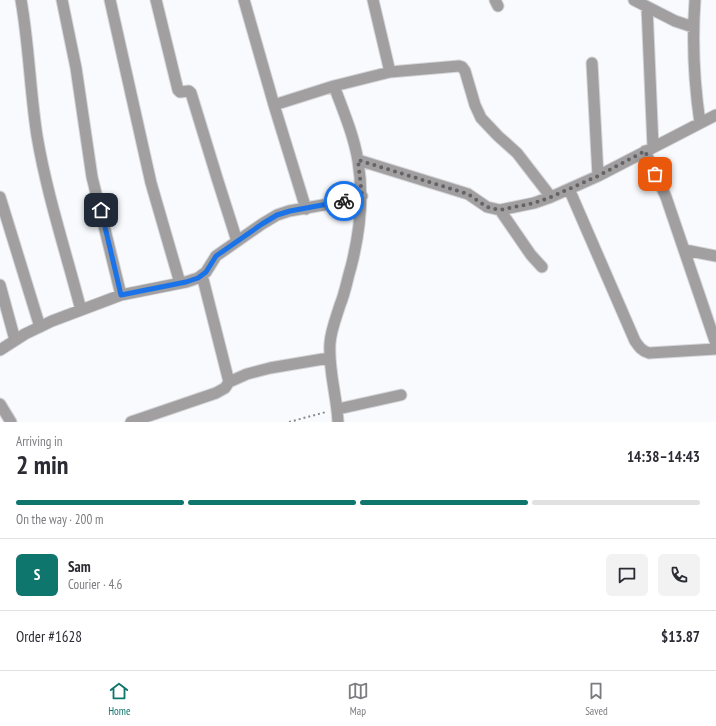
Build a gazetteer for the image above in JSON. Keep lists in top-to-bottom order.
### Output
{
  "page": {
    "heading": ["2 min", "Arriving in", "14:38–14:43"],
    "panel": [
      "Sam",
      "Courier · 4.6",
      "Order #1628",
      "$13.87"
    ],
    "bar": "On the way · 200 m",
    "round": "S",
    "tabs": ["Home", "Map", "Saved"]
  }
}
